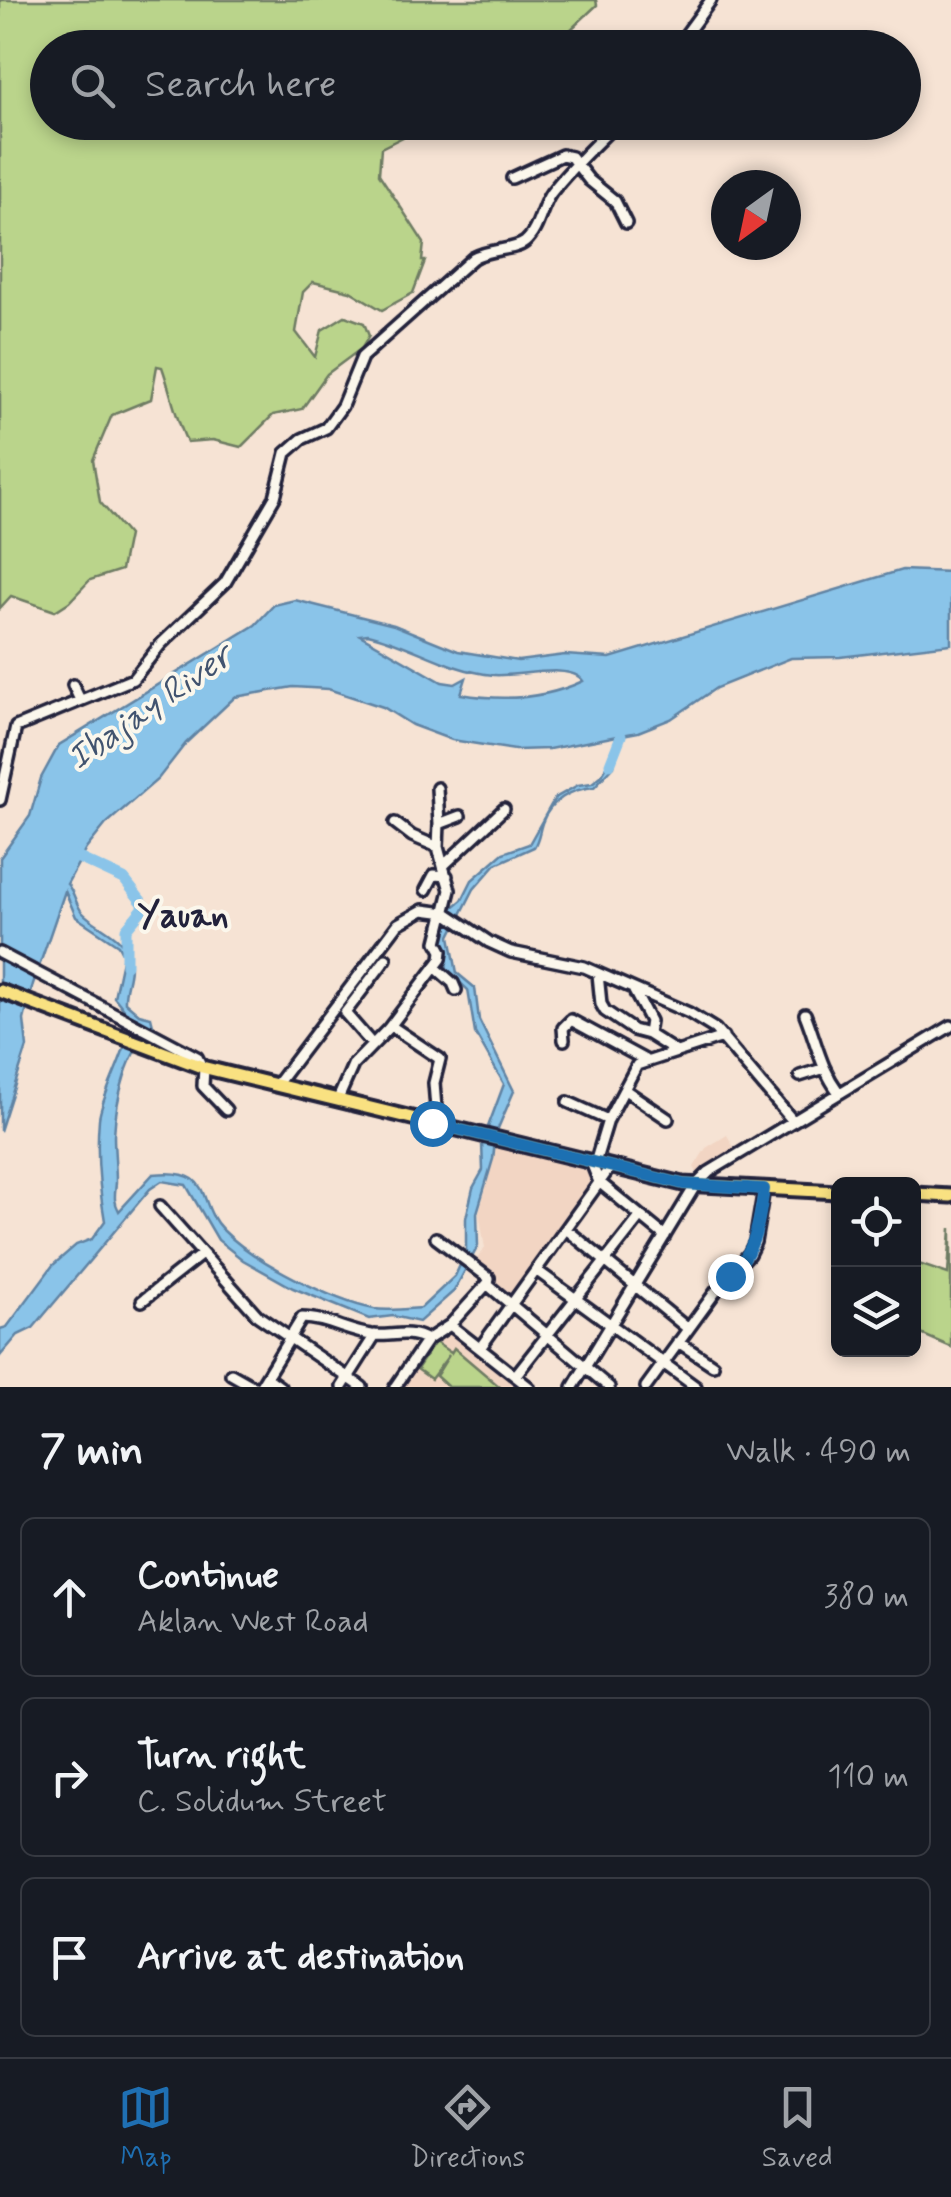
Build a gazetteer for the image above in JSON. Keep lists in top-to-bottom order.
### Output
{
  "districts": ["Yauan"],
  "water": ["Ibajay River"],
  "north": "bottom left",
  "page": {
    "search": "Search here",
    "heading": ["7 min", "Walk · 490 m"],
    "list": [
      ["Continue", "Aklan West Road", "380 m"],
      ["Turn right", "C. Solidum Street", "110 m"],
      "Arrive at destination"
    ],
    "nav": ["Map", "Directions", "Saved"]
  }
}
